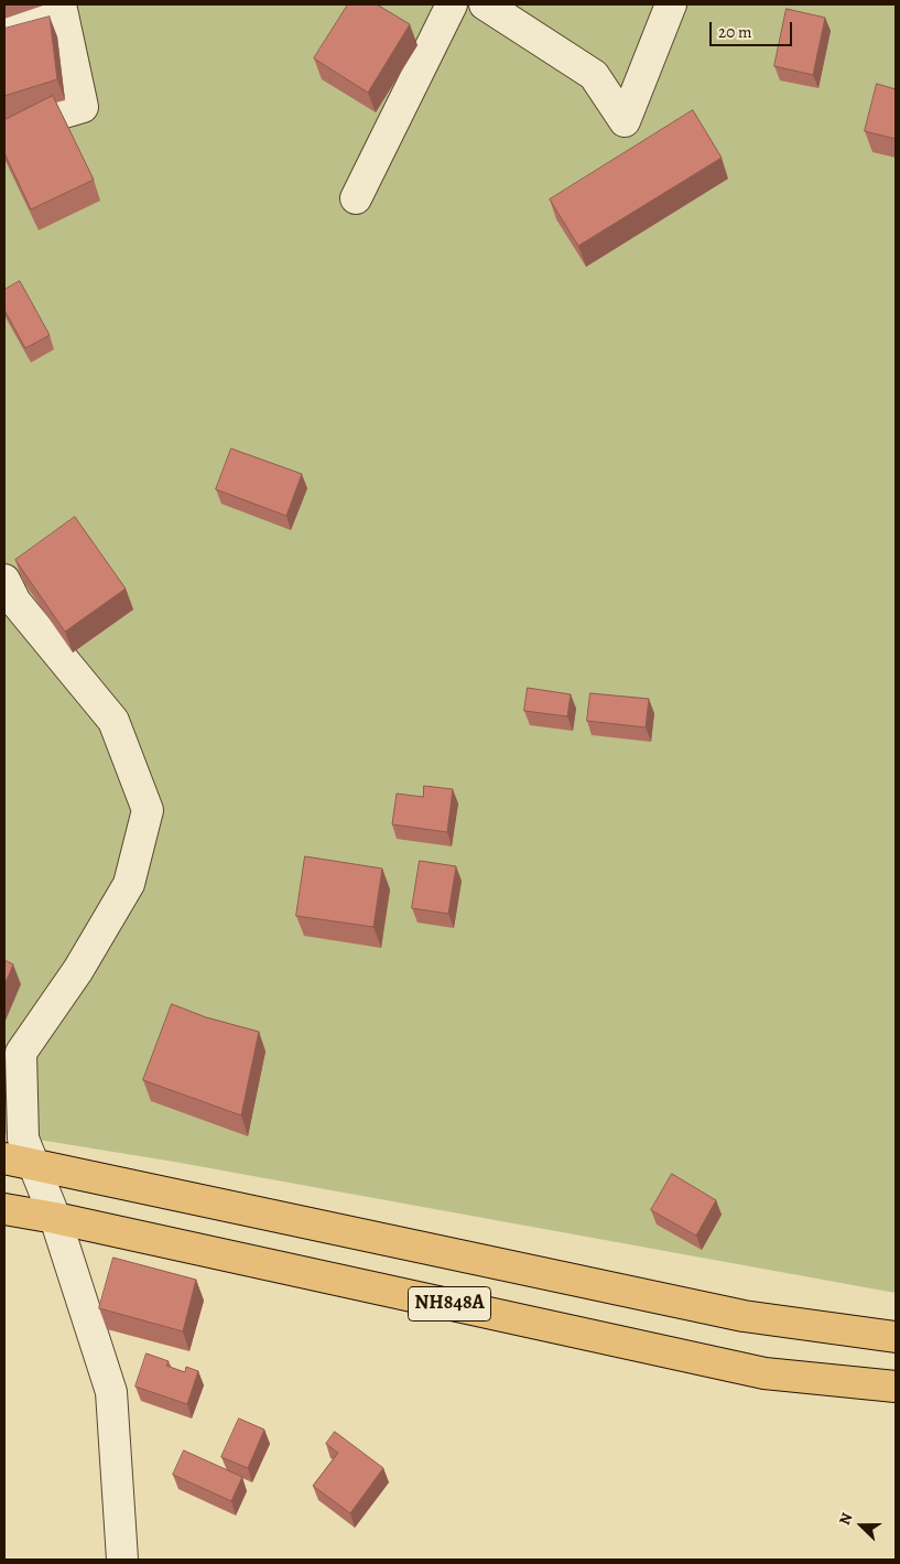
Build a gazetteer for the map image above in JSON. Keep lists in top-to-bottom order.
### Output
{
  "streets": {
    "highway": ["NH848A"]
  },
  "scale_bar": "20 m",
  "north": "left"
}
